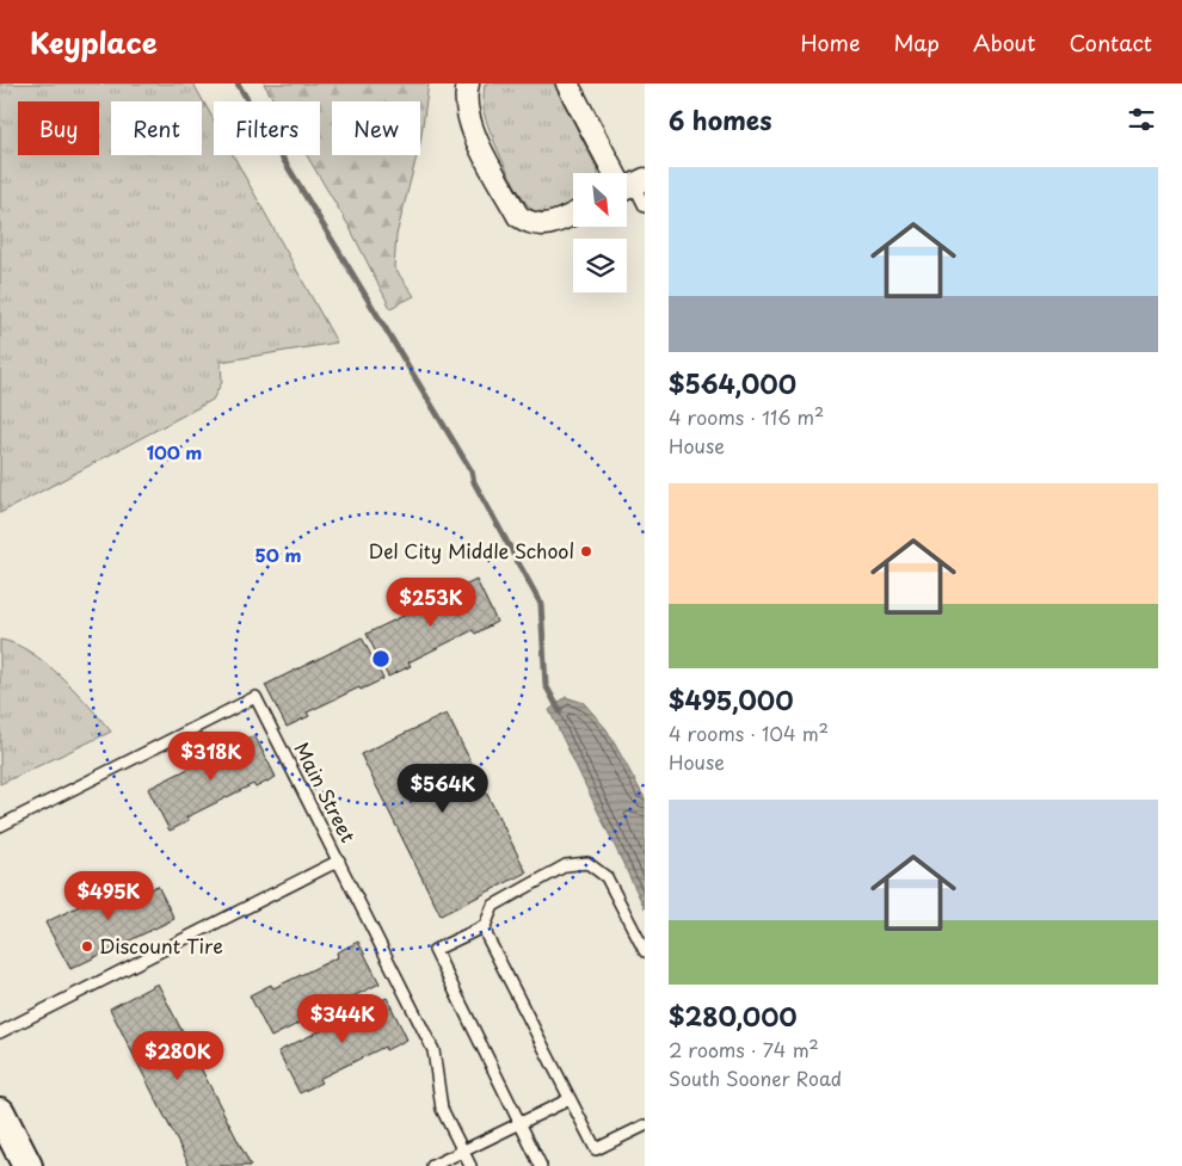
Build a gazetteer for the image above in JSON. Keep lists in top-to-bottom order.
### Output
{
  "streets": {
    "lane": ["Main Street"]
  },
  "places": ["Del City Middle School", "Discount Tire"],
  "north": "bottom right",
  "page": {
    "header": "Keyplace",
    "nav": [
      "Home",
      "Map",
      "About",
      "Contact"
    ],
    "heading": "6 homes",
    "chip": [
      "Buy",
      "Rent",
      "Filters",
      "New"
    ],
    "list": [
      {
        "name": "$564,000",
        "note": "4 rooms · 116 m² · House"
      },
      {
        "name": "$495,000",
        "note": "4 rooms · 104 m² · House"
      },
      {
        "name": "$280,000",
        "note": "2 rooms · 74 m² · South Sooner Road"
      }
    ],
    "price": [
      "$253K",
      "$318K",
      "$564K",
      "$495K",
      "$344K",
      "$280K"
    ]
  },
  "rings": ["100 m", "50 m"]
}
